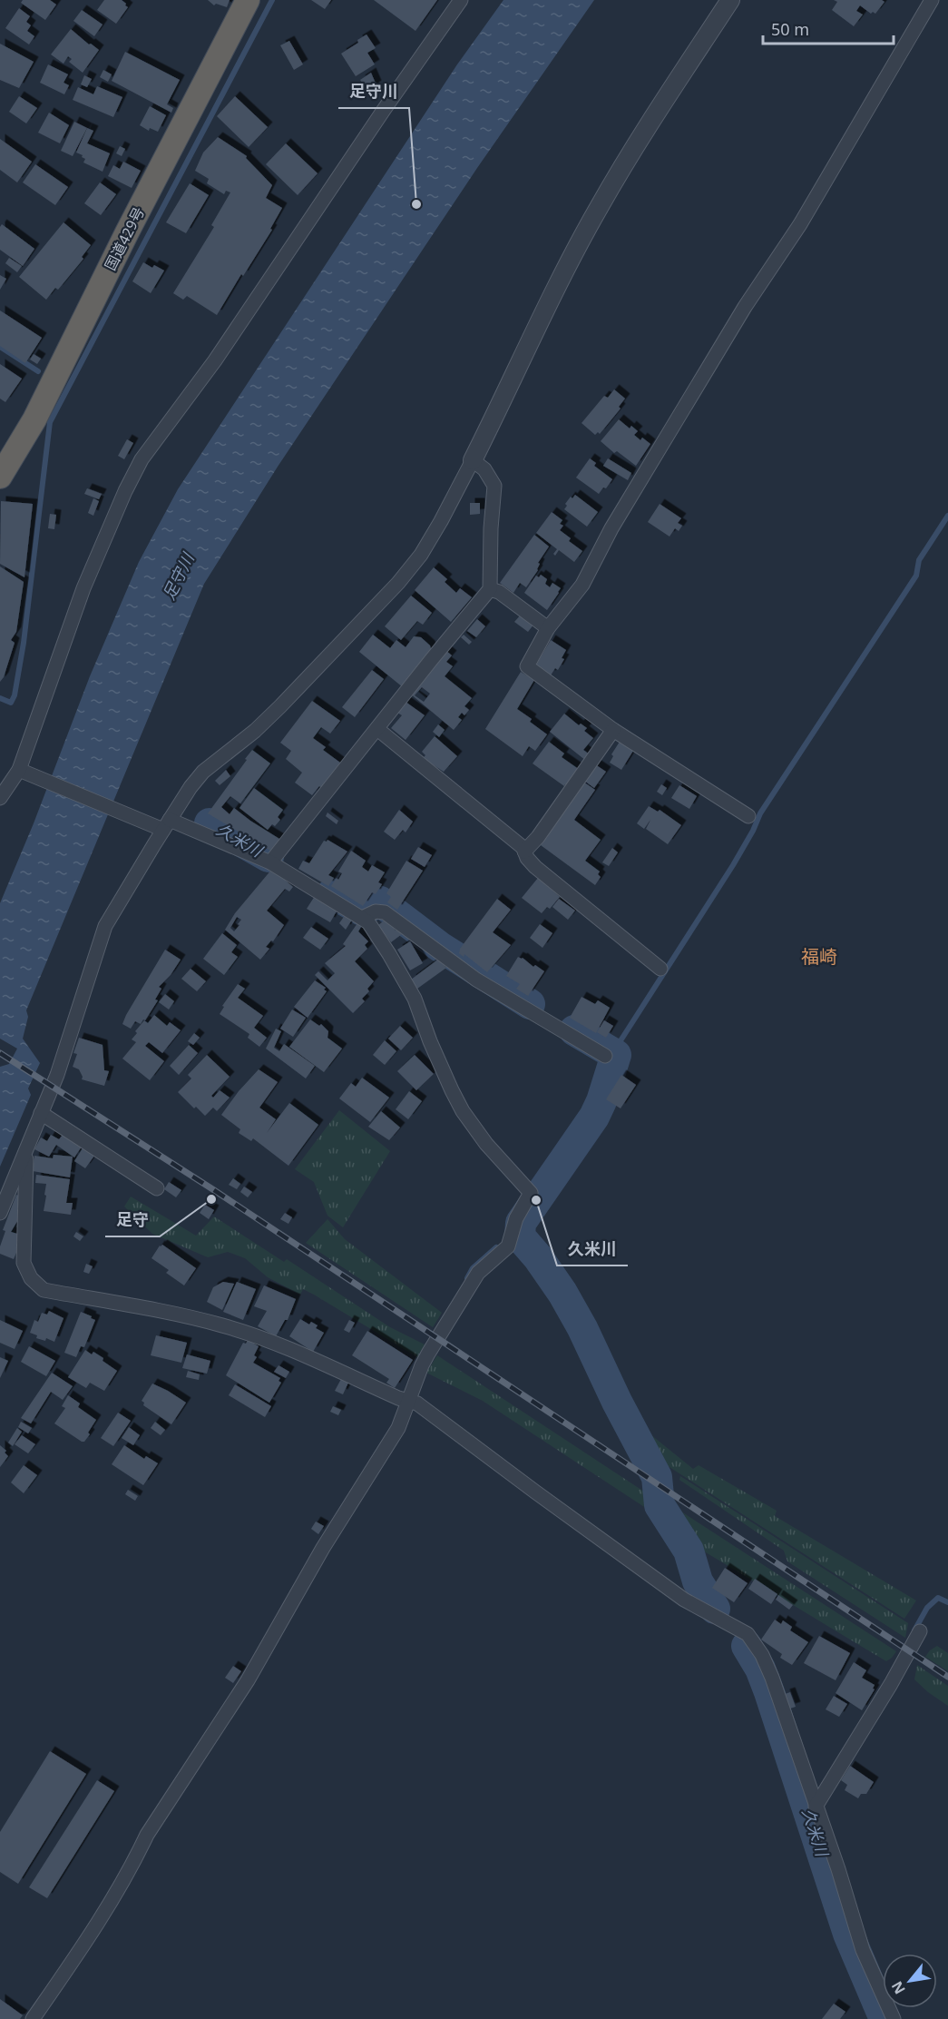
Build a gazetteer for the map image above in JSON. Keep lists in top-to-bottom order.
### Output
{
  "streets": {
    "highway": ["国道429号"]
  },
  "districts": ["福崎"],
  "water": ["足守川", "久米川"],
  "places": ["足守川", "足守", "久米川"],
  "scale_bar": "50 m",
  "north": "bottom left"
}
